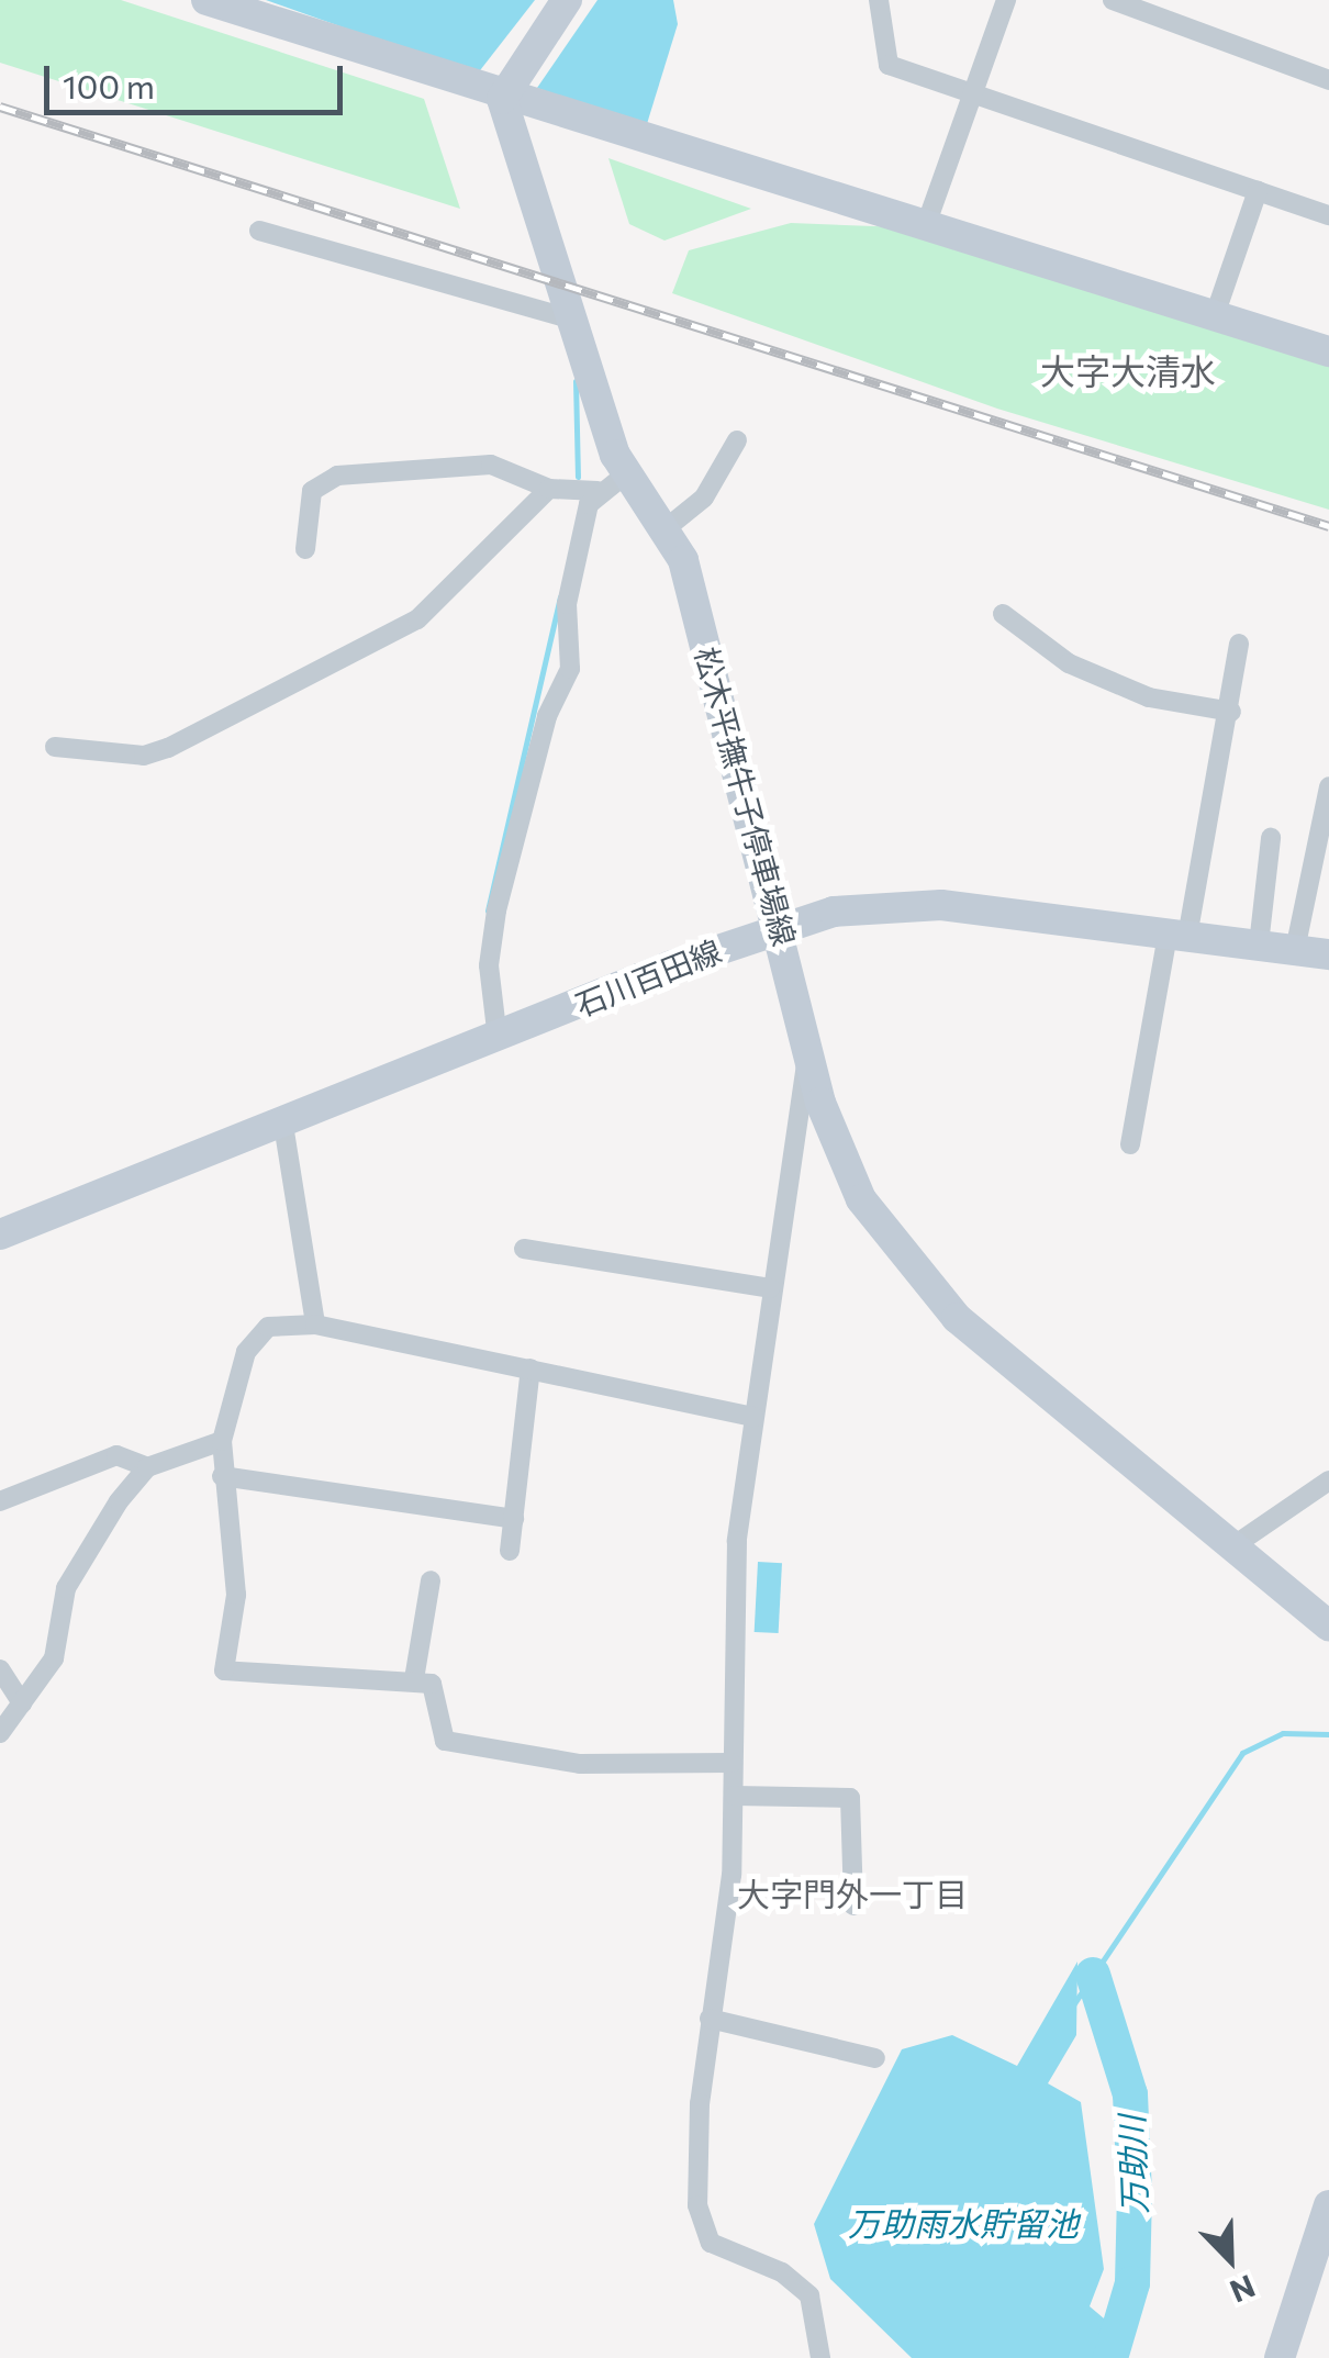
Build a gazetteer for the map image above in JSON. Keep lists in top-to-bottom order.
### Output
{
  "streets": {
    "main road": ["松木平撫牛子停車場線", "石川百田線"]
  },
  "crossings": [
    ["松木平撫牛子停車場線", "石川百田線"]
  ],
  "districts": ["大字大清水", "大字門外一丁目"],
  "water": ["万助川", "万助雨水貯留池"],
  "scale_bar": "100 m",
  "north": "bottom right"
}
